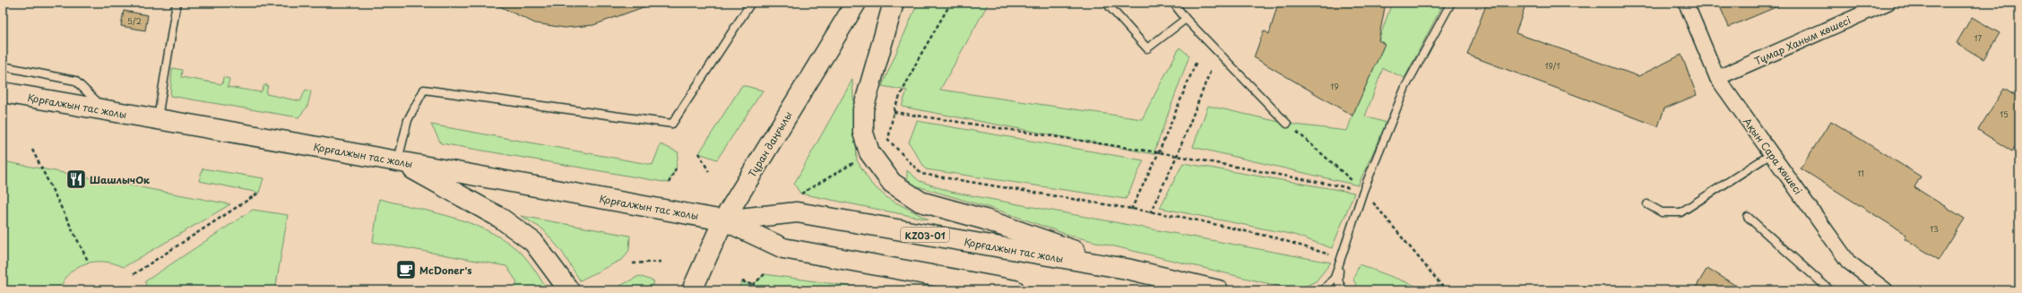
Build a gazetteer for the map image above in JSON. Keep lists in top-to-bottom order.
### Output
{
  "streets": {
    "main road": ["Қорғалжын тас жолы", "Тұран даңғылы", "KZ03-01"],
    "street": ["Тұмар Ханым көшесі", "Ақын Сара көшесі"]
  },
  "crossings": [
    ["Тұмар Ханым көшесі", "Ақын Сара көшесі"],
    ["Қорғалжын тас жолы", "Тұран даңғылы"]
  ],
  "places": {
    "restaurant": ["ШашлычОк"],
    "cafe": ["McDoner's"]
  },
  "house_numbers": [
    "5/2",
    "17",
    "19/1",
    "19",
    "15",
    "11",
    "13"
  ]
}
